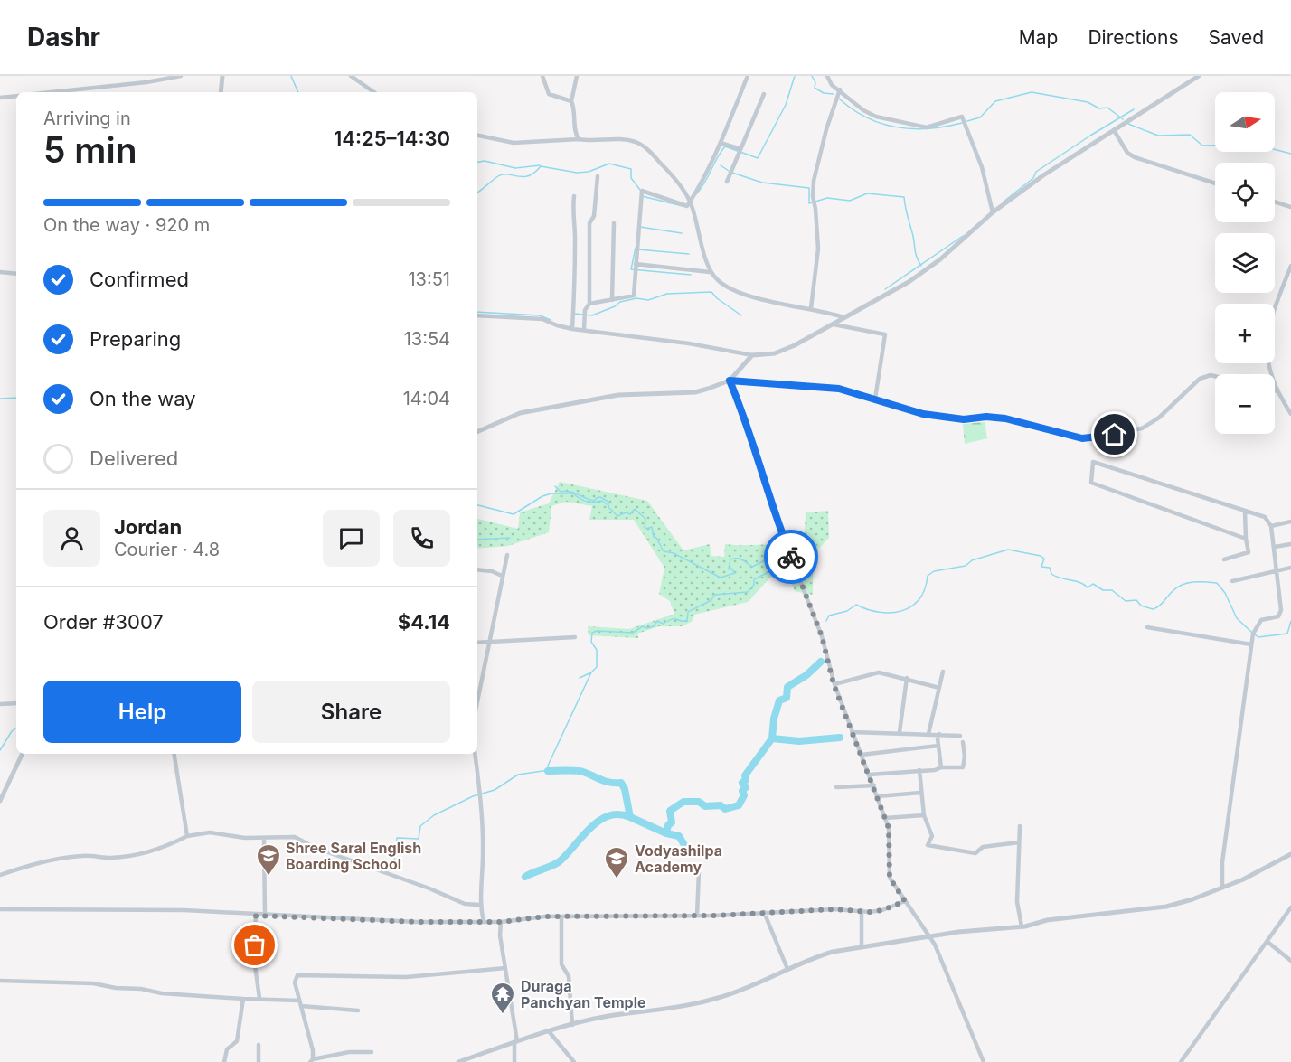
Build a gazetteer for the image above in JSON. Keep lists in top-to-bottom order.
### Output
{
  "places": {
    "school or university": ["Shree Saral English Boarding School", "Vodyashilpa Academy"],
    "temple": ["Duraga Panchyan Temple"]
  },
  "north": "right",
  "page": {
    "header": "Dashr",
    "nav": ["Map", "Directions", "Saved"],
    "map_buttons": ["+", "−"],
    "heading": ["5 min", "Arriving in", "14:25–14:30"],
    "panel": [
      "Jordan",
      "Courier · 4.8",
      "Order #3007",
      "$4.14"
    ],
    "bar": "On the way · 920 m",
    "list": [
      ["Confirmed", "13:51"],
      ["Preparing", "13:54"],
      ["On the way", "14:04"],
      "Delivered"
    ],
    "buttons": ["Help", "Share"]
  }
}
